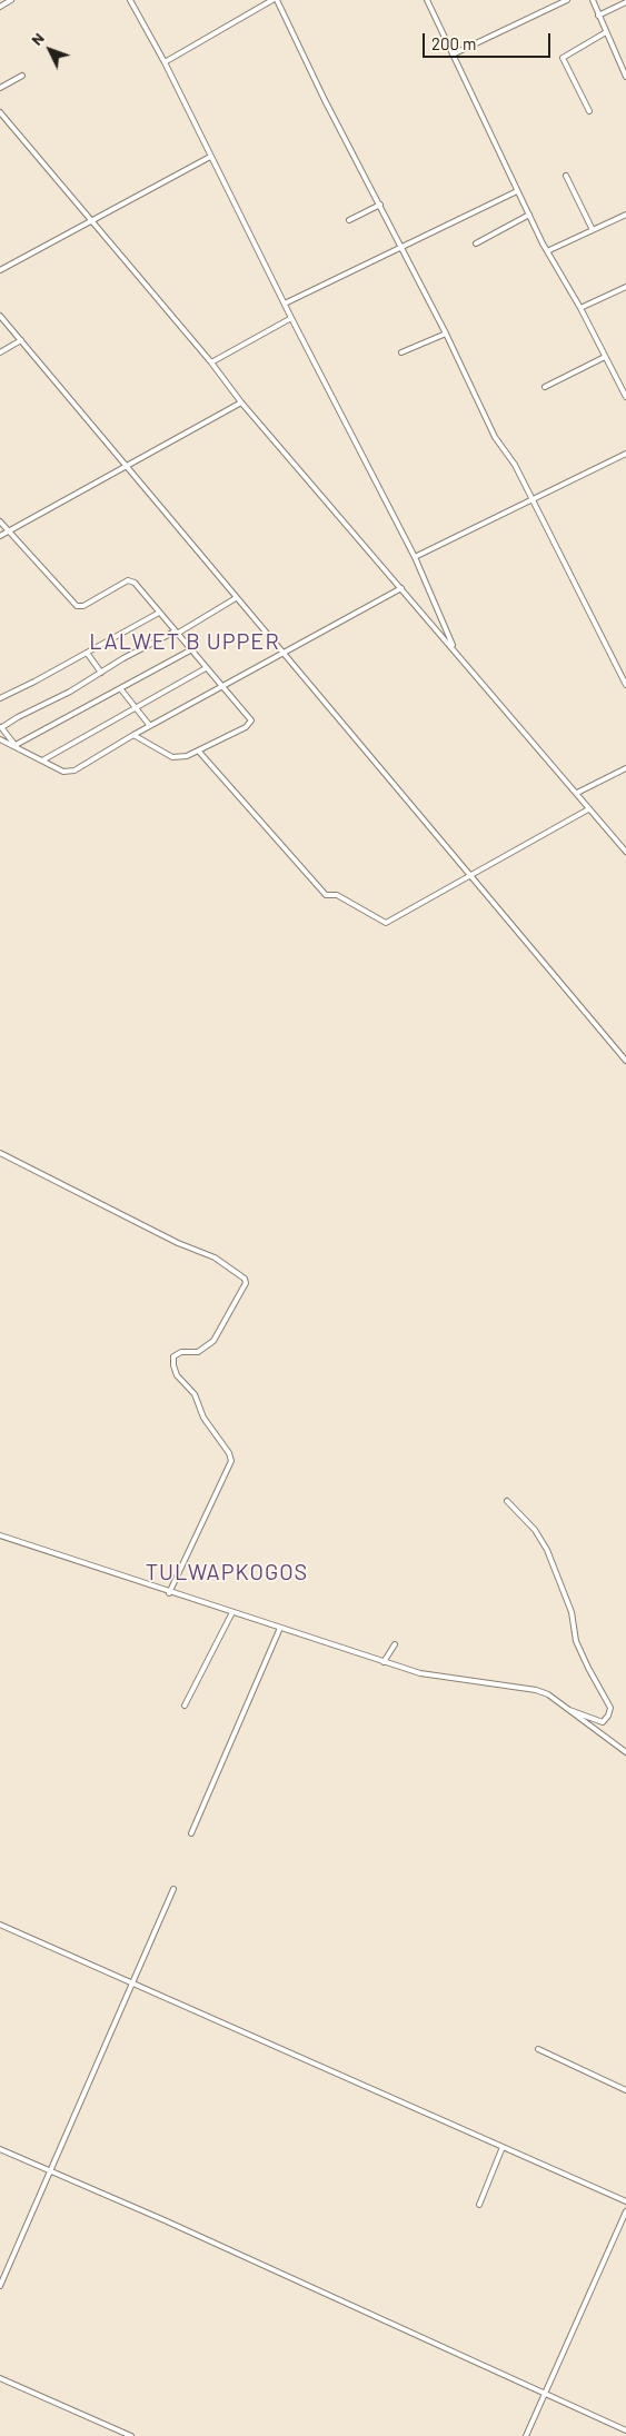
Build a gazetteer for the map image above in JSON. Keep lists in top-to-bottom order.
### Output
{
  "districts": ["LALWET B UPPER", "TULWAPKOGOS"],
  "scale_bar": "200 m",
  "north": "top left"
}
